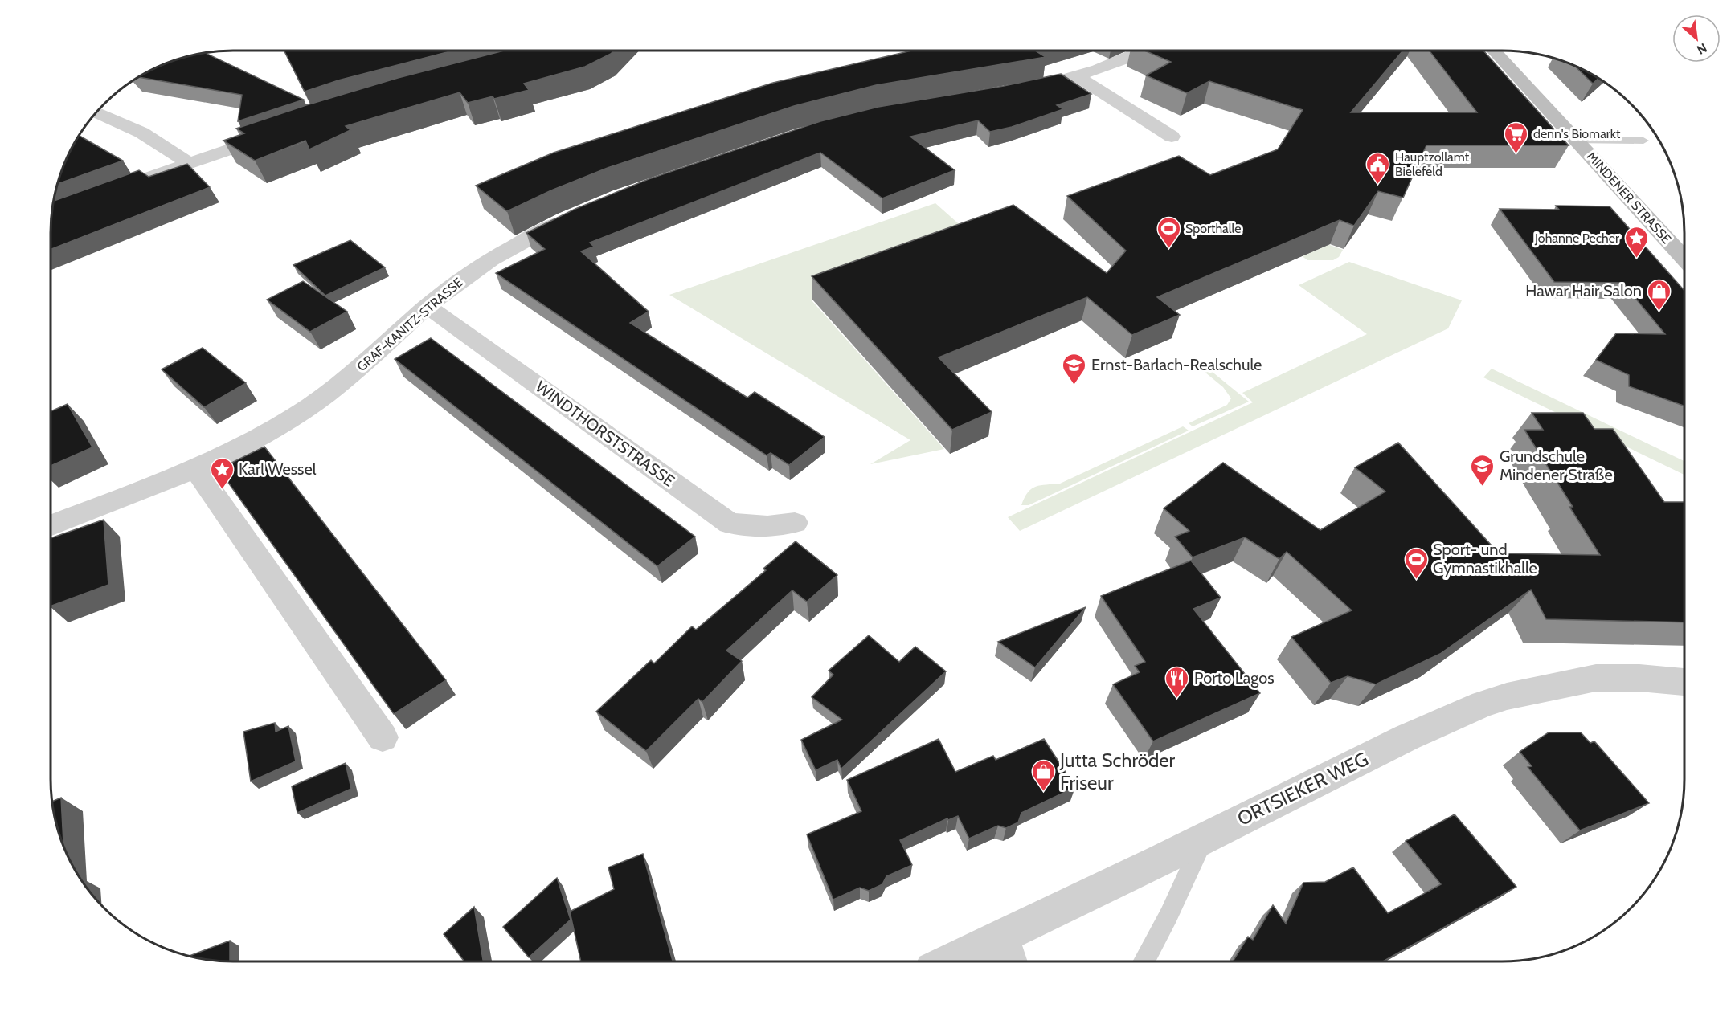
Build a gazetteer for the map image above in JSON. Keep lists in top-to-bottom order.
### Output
{
  "streets": {
    "street": [
      "MINDENER STRASSE",
      "GRAF-KANITZ-STRASSE",
      "WINDTHORSTSTRASSE",
      "ORTSIEKER WEG"
    ]
  },
  "crossings": [
    ["GRAF-KANITZ-STRASSE", "WINDTHORSTSTRASSE"]
  ],
  "places": {
    "supermarket": ["denn's Biomarkt"],
    "public building": ["Hauptzollamt Bielefeld"],
    "sports": ["Sporthalle", "Sport- und Gymnastikhalle"],
    "place": ["Johanne Pecher", "Karl Wessel"],
    "shop": ["Hawar Hair Salon", "Jutta Schröder Friseur"],
    "school or university": ["Ernst-Barlach-Realschule", "Grundschule Mindener Straße"],
    "restaurant": ["Porto Lagos"]
  },
  "north": "bottom right"
}
